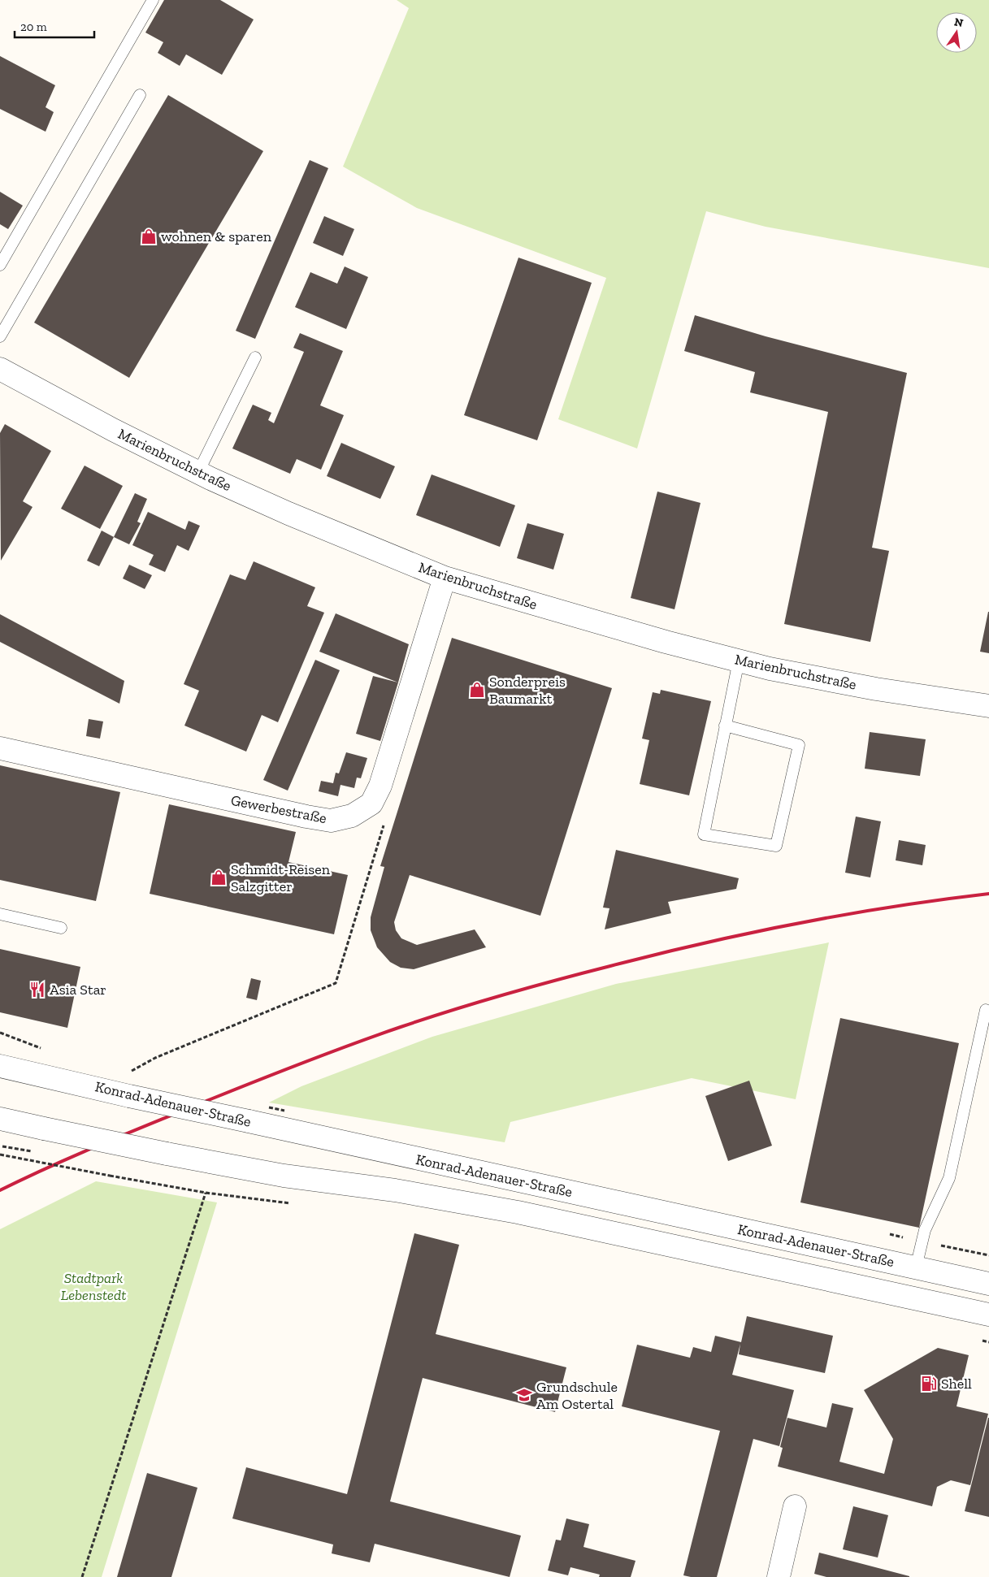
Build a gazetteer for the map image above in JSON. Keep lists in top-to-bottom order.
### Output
{
  "streets": {
    "street": ["Marienbruchstraße", "Gewerbestraße", "Konrad-Adenauer-Straße"]
  },
  "crossings": [
    ["Marienbruchstraße", "Gewerbestraße"]
  ],
  "parks": ["Stadtpark Lebenstedt"],
  "places": {
    "shop": ["wohnen & sparen", "Sonderpreis Baumarkt", "Schmidt-Reisen Salzgitter"],
    "restaurant": ["Asia Star"],
    "fuel station": ["Shell"],
    "school or university": ["Grundschule Am Ostertal"]
  },
  "scale_bar": "20 m",
  "north": "top"
}
